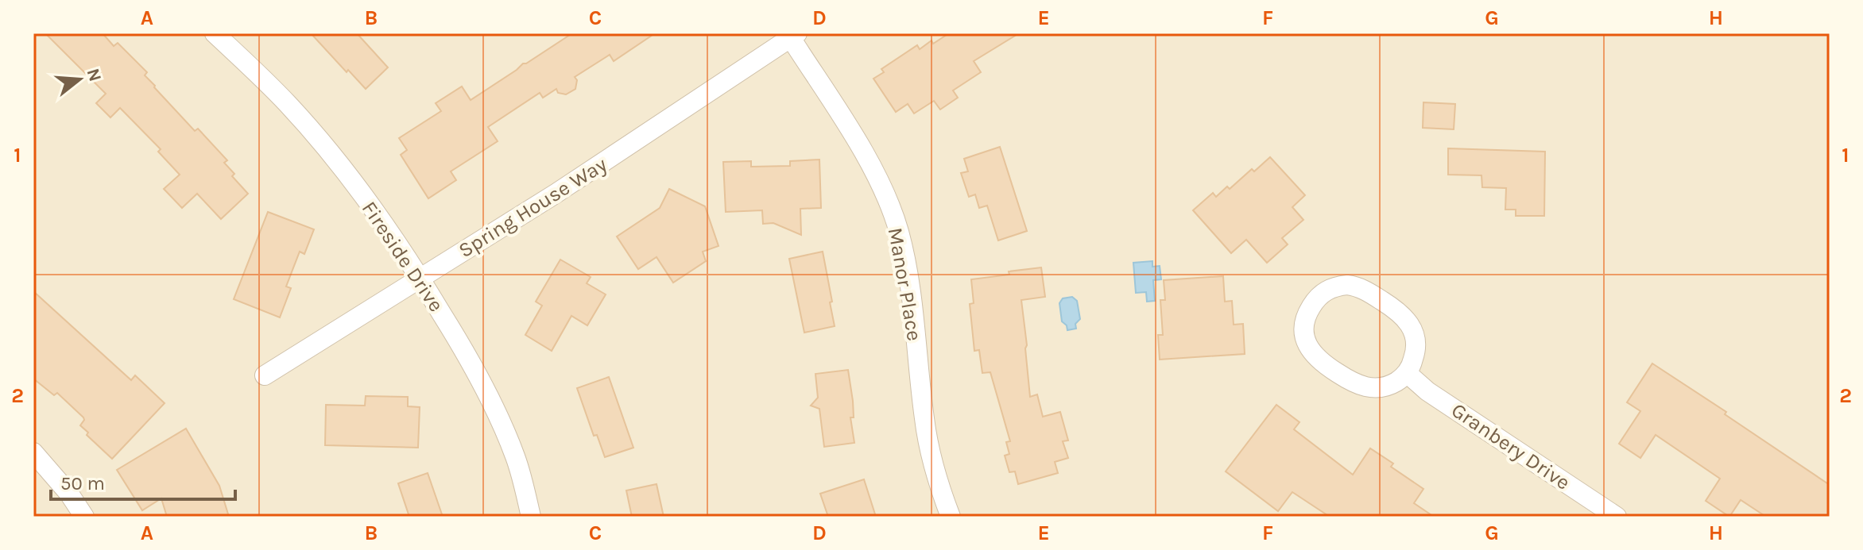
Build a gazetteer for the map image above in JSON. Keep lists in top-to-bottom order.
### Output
{
  "streets": {
    "street": [
      "Spring House Way",
      "Fireside Drive",
      "Manor Place",
      "Granbery Drive"
    ]
  },
  "crossings": [
    ["Spring House Way", "Fireside Drive"],
    ["Spring House Way", "Manor Place"]
  ],
  "scale_bar": "50 m",
  "north": "right",
  "grid": {
    "columns": [
      "A",
      "B",
      "C",
      "D",
      "E",
      "F",
      "G",
      "H"
    ],
    "rows": ["1", "2"]
  }
}
